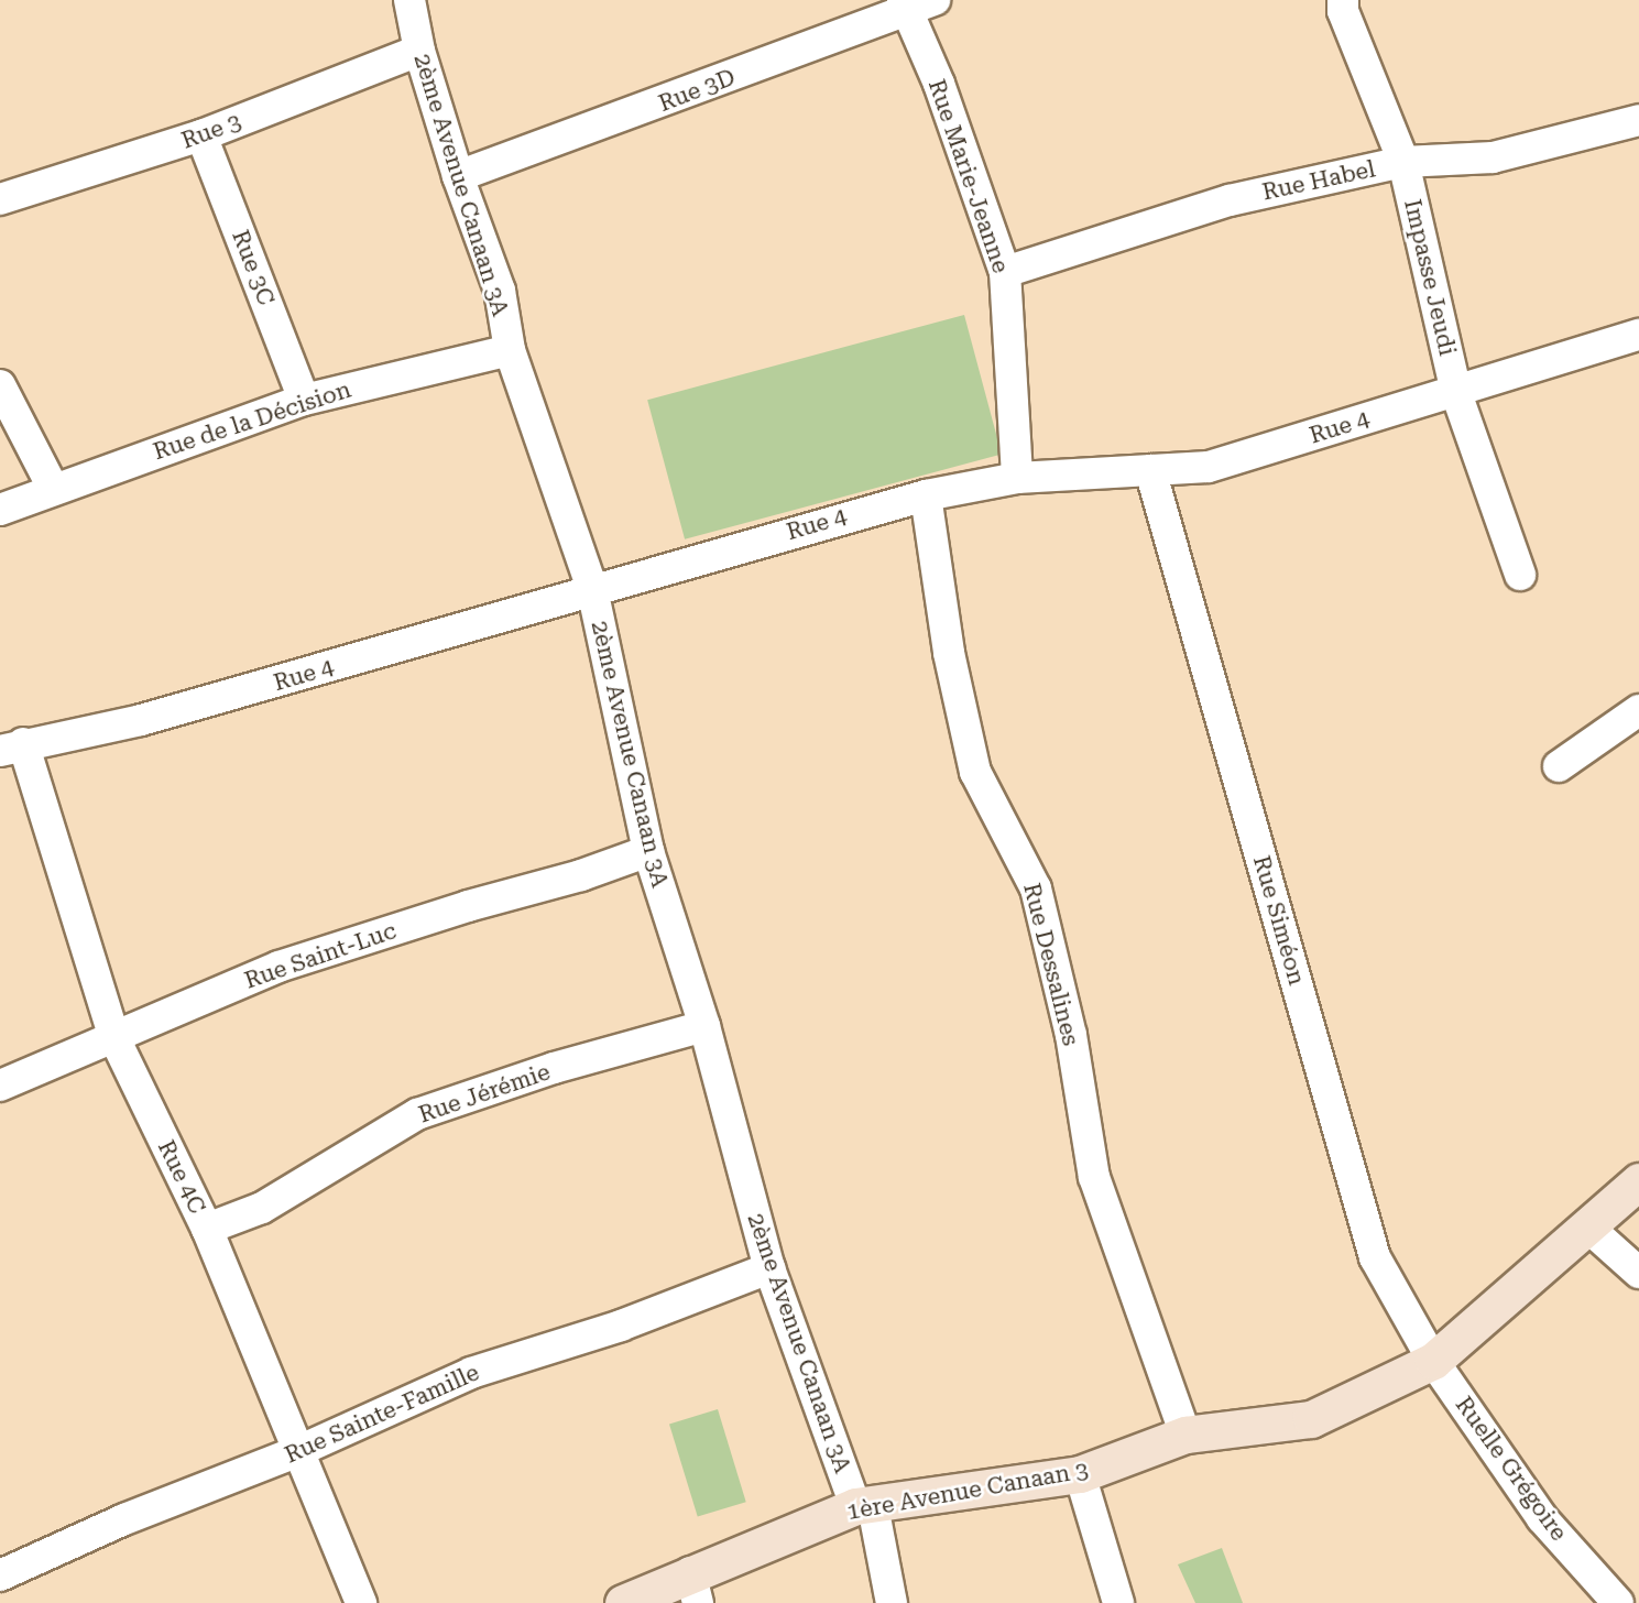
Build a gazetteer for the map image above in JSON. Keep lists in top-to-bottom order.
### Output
{
  "streets": {
    "main road": ["1ère Avenue Canaan 3"],
    "street": [
      "Rue 3D",
      "Rue 3",
      "Rue Marie-Jeanne",
      "Rue Habel",
      "2ème Avenue Canaan 3A",
      "Rue 3C",
      "Impasse Jeudi",
      "Rue de la Décision",
      "Rue 4",
      "Rue Siméon",
      "Rue Saint-Luc",
      "Rue Dessalines",
      "Rue Jérémie",
      "Rue 4C",
      "Rue Sainte-Famille",
      "Ruelle Grégoire"
    ]
  },
  "crossings": [
    ["Rue 3D", "Rue Marie-Jeanne"],
    ["Rue 3D", "2ème Avenue Canaan 3A"],
    ["Rue 3", "2ème Avenue Canaan 3A"],
    ["Rue 3", "Rue 3C"],
    ["Rue Marie-Jeanne", "Rue Habel"],
    ["Rue Marie-Jeanne", "Rue 4"],
    ["Rue Habel", "Impasse Jeudi"],
    ["2ème Avenue Canaan 3A", "Rue de la Décision"],
    ["2ème Avenue Canaan 3A", "Rue 4"],
    ["2ème Avenue Canaan 3A", "Rue Saint-Luc"],
    ["2ème Avenue Canaan 3A", "Rue Jérémie"],
    ["2ème Avenue Canaan 3A", "Rue Sainte-Famille"],
    ["2ème Avenue Canaan 3A", "1ère Avenue Canaan 3"],
    ["Rue 3C", "Rue de la Décision"],
    ["Impasse Jeudi", "Rue 4"],
    ["Rue 4", "Rue Siméon"],
    ["Rue 4", "Rue Dessalines"],
    ["Rue 4", "Rue 4C"],
    ["Rue Siméon", "Ruelle Grégoire"],
    ["Rue Siméon", "1ère Avenue Canaan 3"],
    ["Rue Saint-Luc", "Rue 4C"],
    ["Rue Dessalines", "1ère Avenue Canaan 3"],
    ["Rue Jérémie", "Rue 4C"],
    ["Rue 4C", "Rue Sainte-Famille"],
    ["Ruelle Grégoire", "1ère Avenue Canaan 3"]
  ]
}
